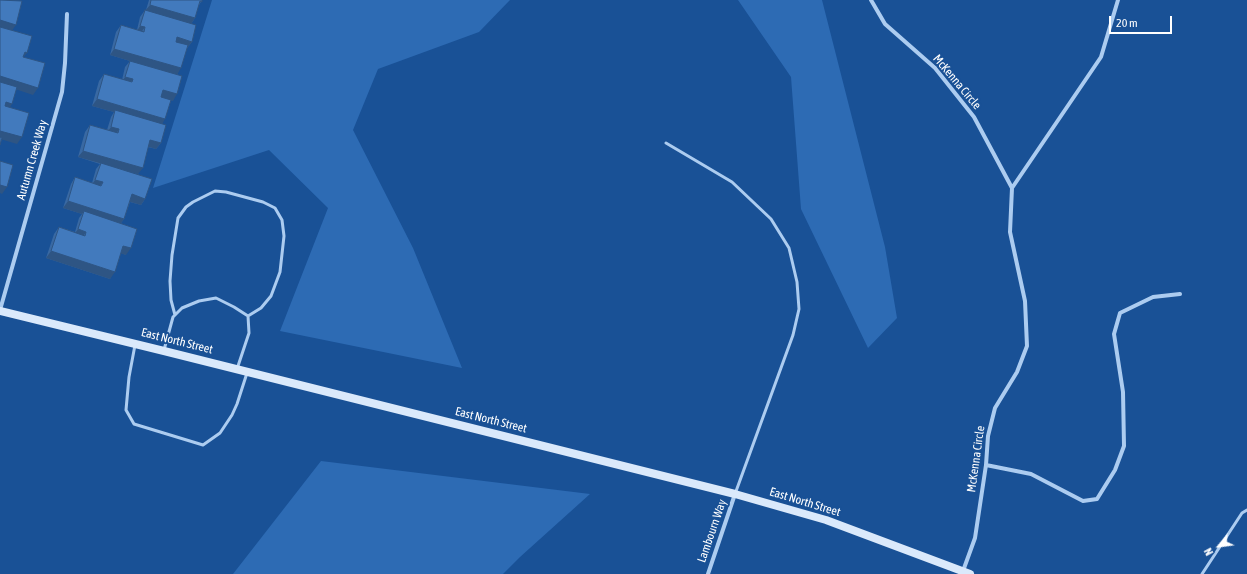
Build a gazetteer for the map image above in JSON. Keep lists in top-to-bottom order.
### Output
{
  "streets": {
    "main road": ["East North Street"],
    "street": ["McKenna Circle", "Autumn Creek Way", "Lambourn Way"]
  },
  "crossings": [
    ["McKenna Circle", "East North Street"],
    ["Autumn Creek Way", "East North Street"],
    ["East North Street", "Lambourn Way"]
  ],
  "scale_bar": "20 m",
  "north": "bottom left"
}
